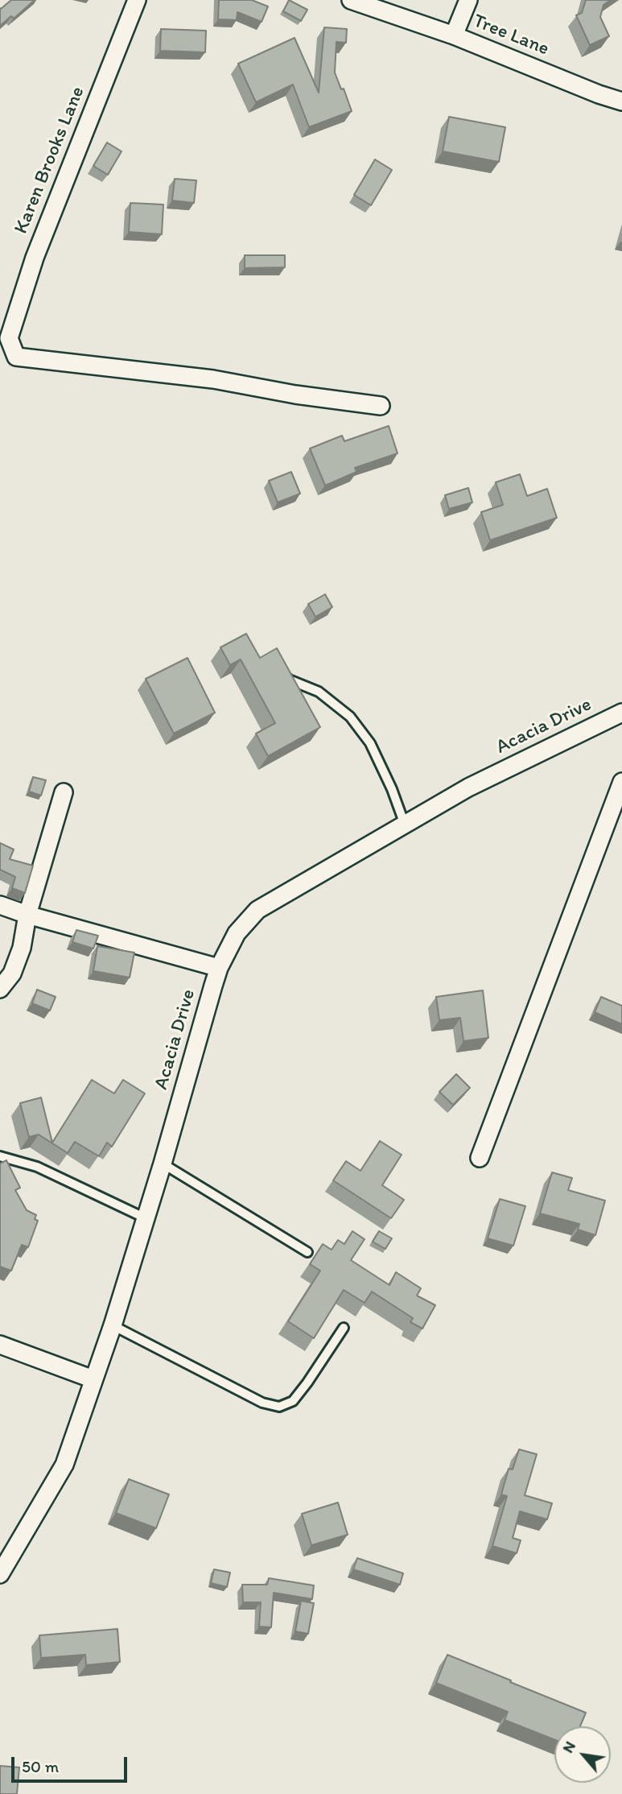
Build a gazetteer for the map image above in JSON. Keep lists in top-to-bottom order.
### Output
{
  "streets": {
    "street": ["Tree Lane", "Karen Brooks Lane", "Acacia Drive"]
  },
  "scale_bar": "50 m",
  "north": "top left"
}
